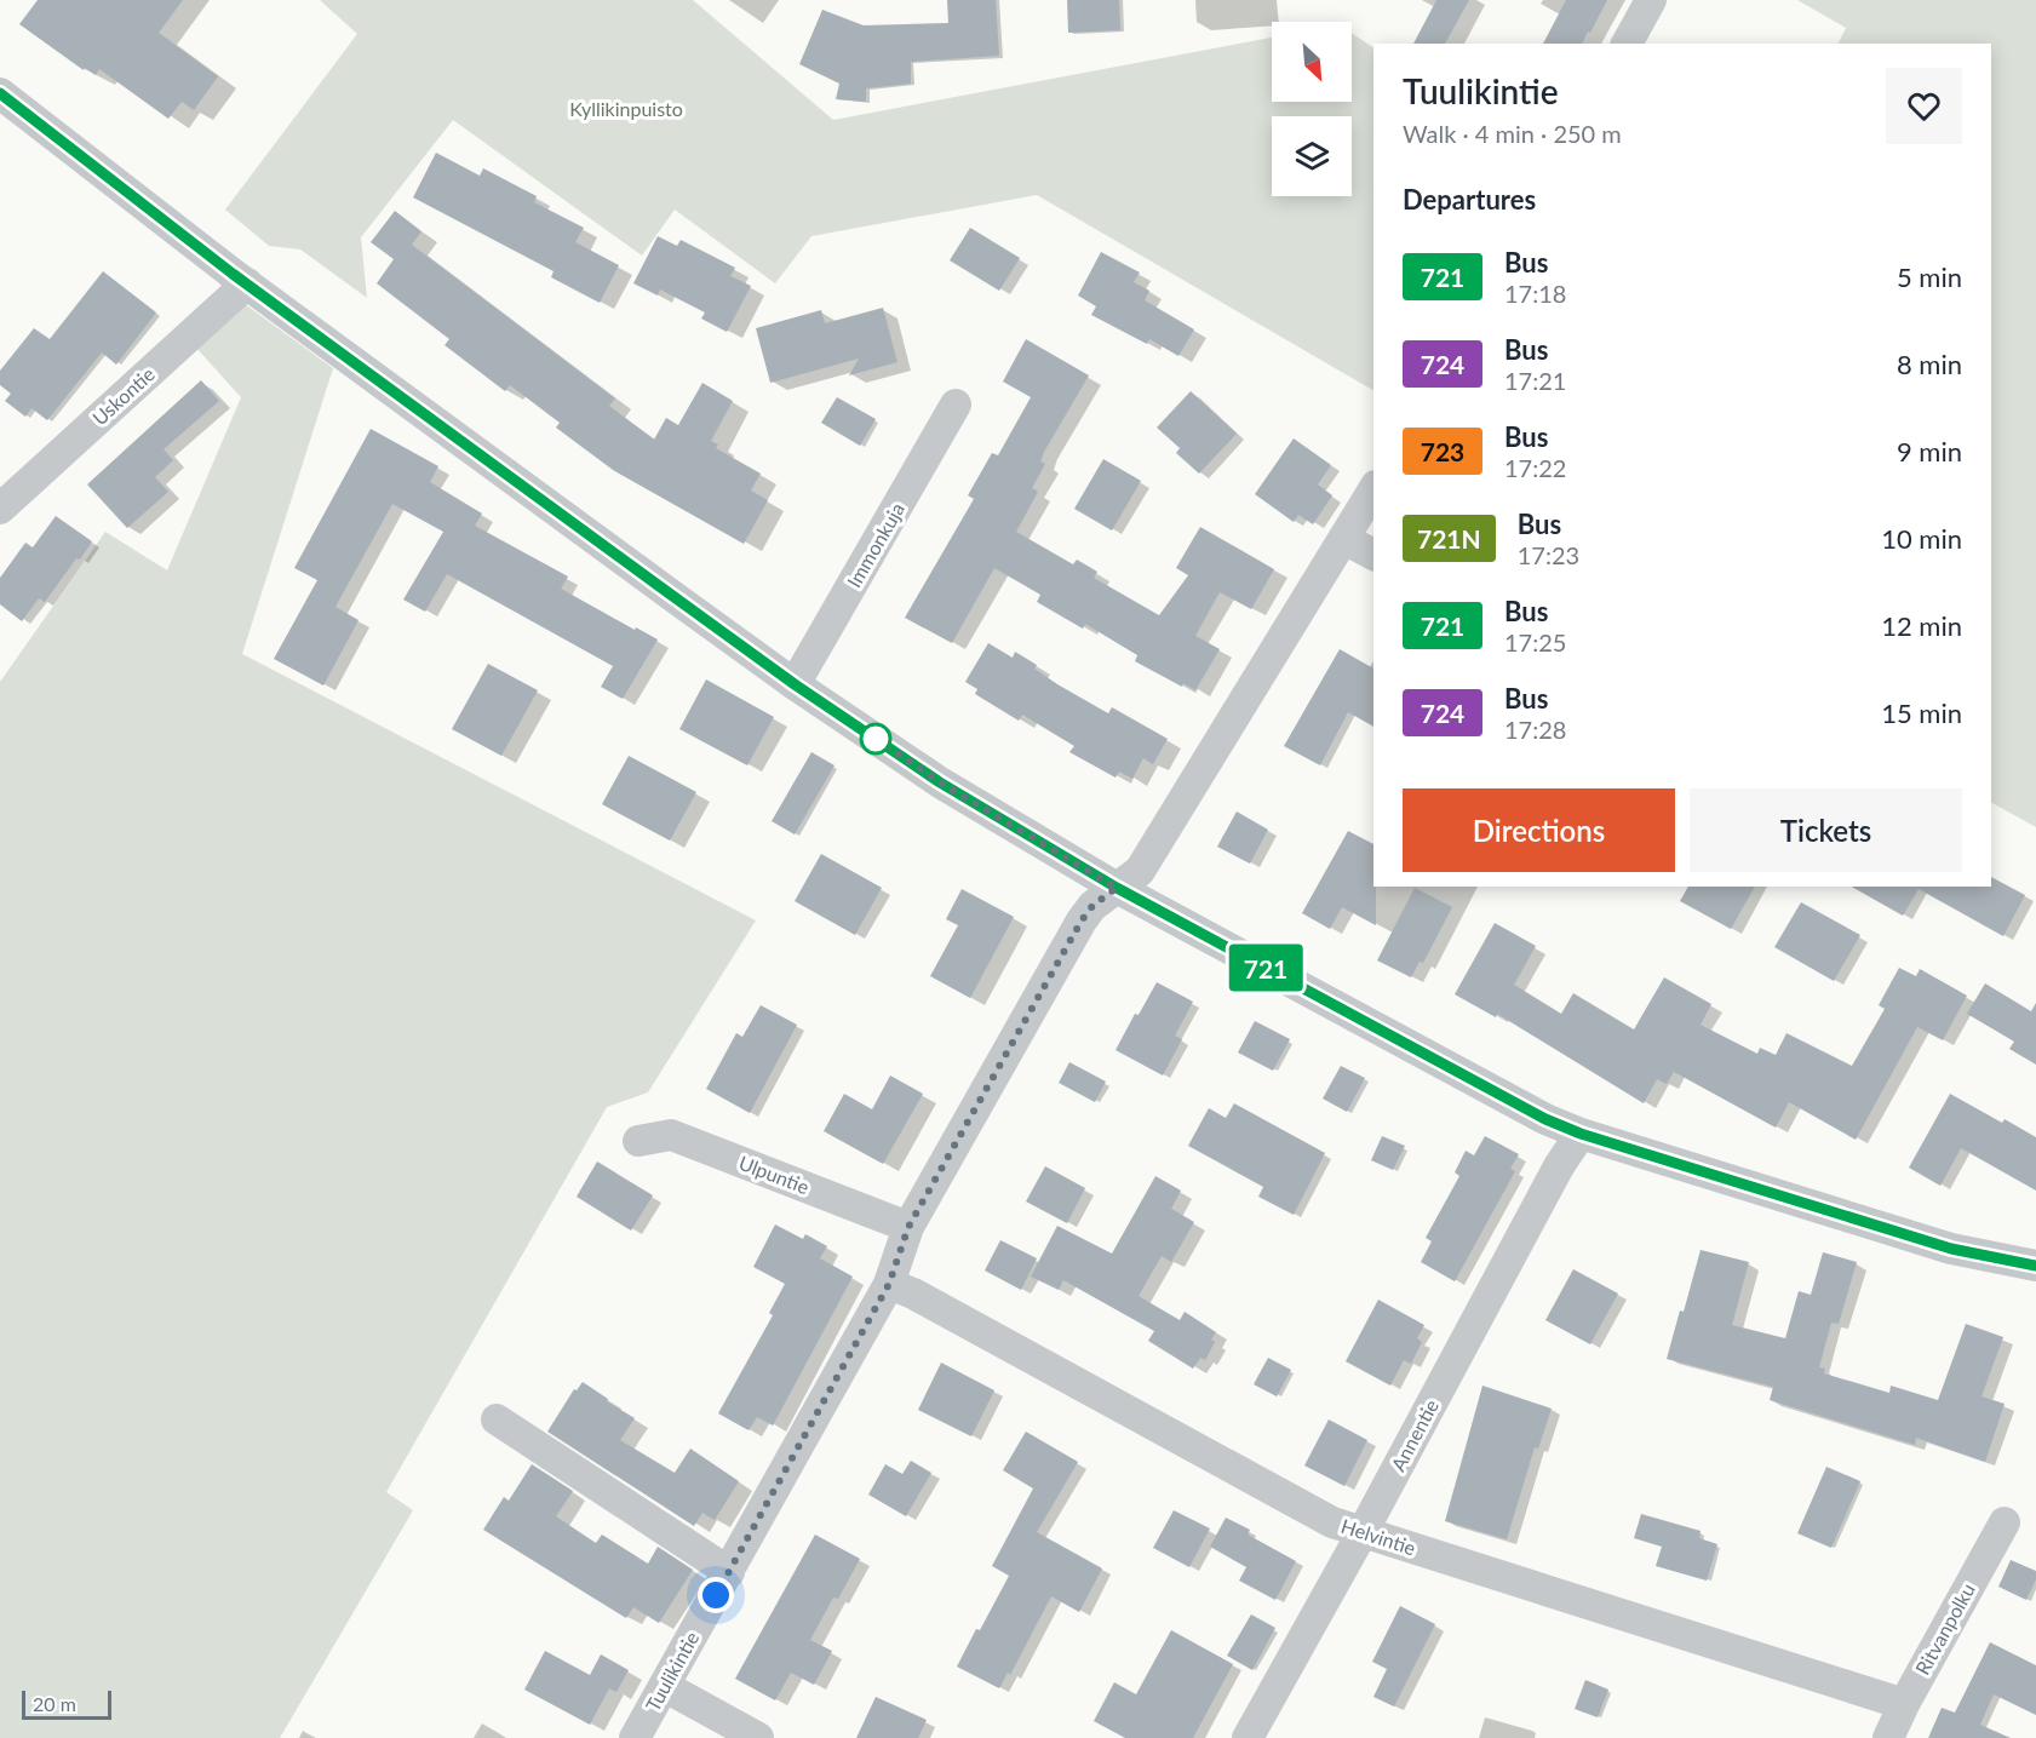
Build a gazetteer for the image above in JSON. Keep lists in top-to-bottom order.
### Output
{
  "streets": {
    "street": [
      "Uskontie",
      "Immonkuja",
      "Ulpuntie",
      "Annentie",
      "Helvintie",
      "Ritvanpolku",
      "Tuulikintie"
    ]
  },
  "crossings": [
    ["Ulpuntie", "Tuulikintie"],
    ["Annentie", "Helvintie"],
    ["Helvintie", "Ritvanpolku"],
    ["Helvintie", "Tuulikintie"]
  ],
  "parks": ["Kyllikinpuisto"],
  "lines": ["bus line 721"],
  "scale_bar": "20 m",
  "north": "bottom right",
  "page": {
    "on_map": "721",
    "heading": [
      ["Tuulikintie", "Walk · 4 min · 250 m"],
      "Departures"
    ],
    "list": [
      {
        "mark": "721",
        "name": "Bus",
        "note": "17:18",
        "value": "5 min"
      },
      {
        "mark": "724",
        "name": "Bus",
        "note": "17:21",
        "value": "8 min"
      },
      {
        "mark": "723",
        "name": "Bus",
        "note": "17:22",
        "value": "9 min"
      },
      {
        "mark": "721N",
        "name": "Bus",
        "note": "17:23",
        "value": "10 min"
      },
      {
        "mark": "721",
        "name": "Bus",
        "note": "17:25",
        "value": "12 min"
      },
      {
        "mark": "724",
        "name": "Bus",
        "note": "17:28",
        "value": "15 min"
      }
    ],
    "buttons": ["Directions", "Tickets"],
    "scale": "20 m"
  }
}
